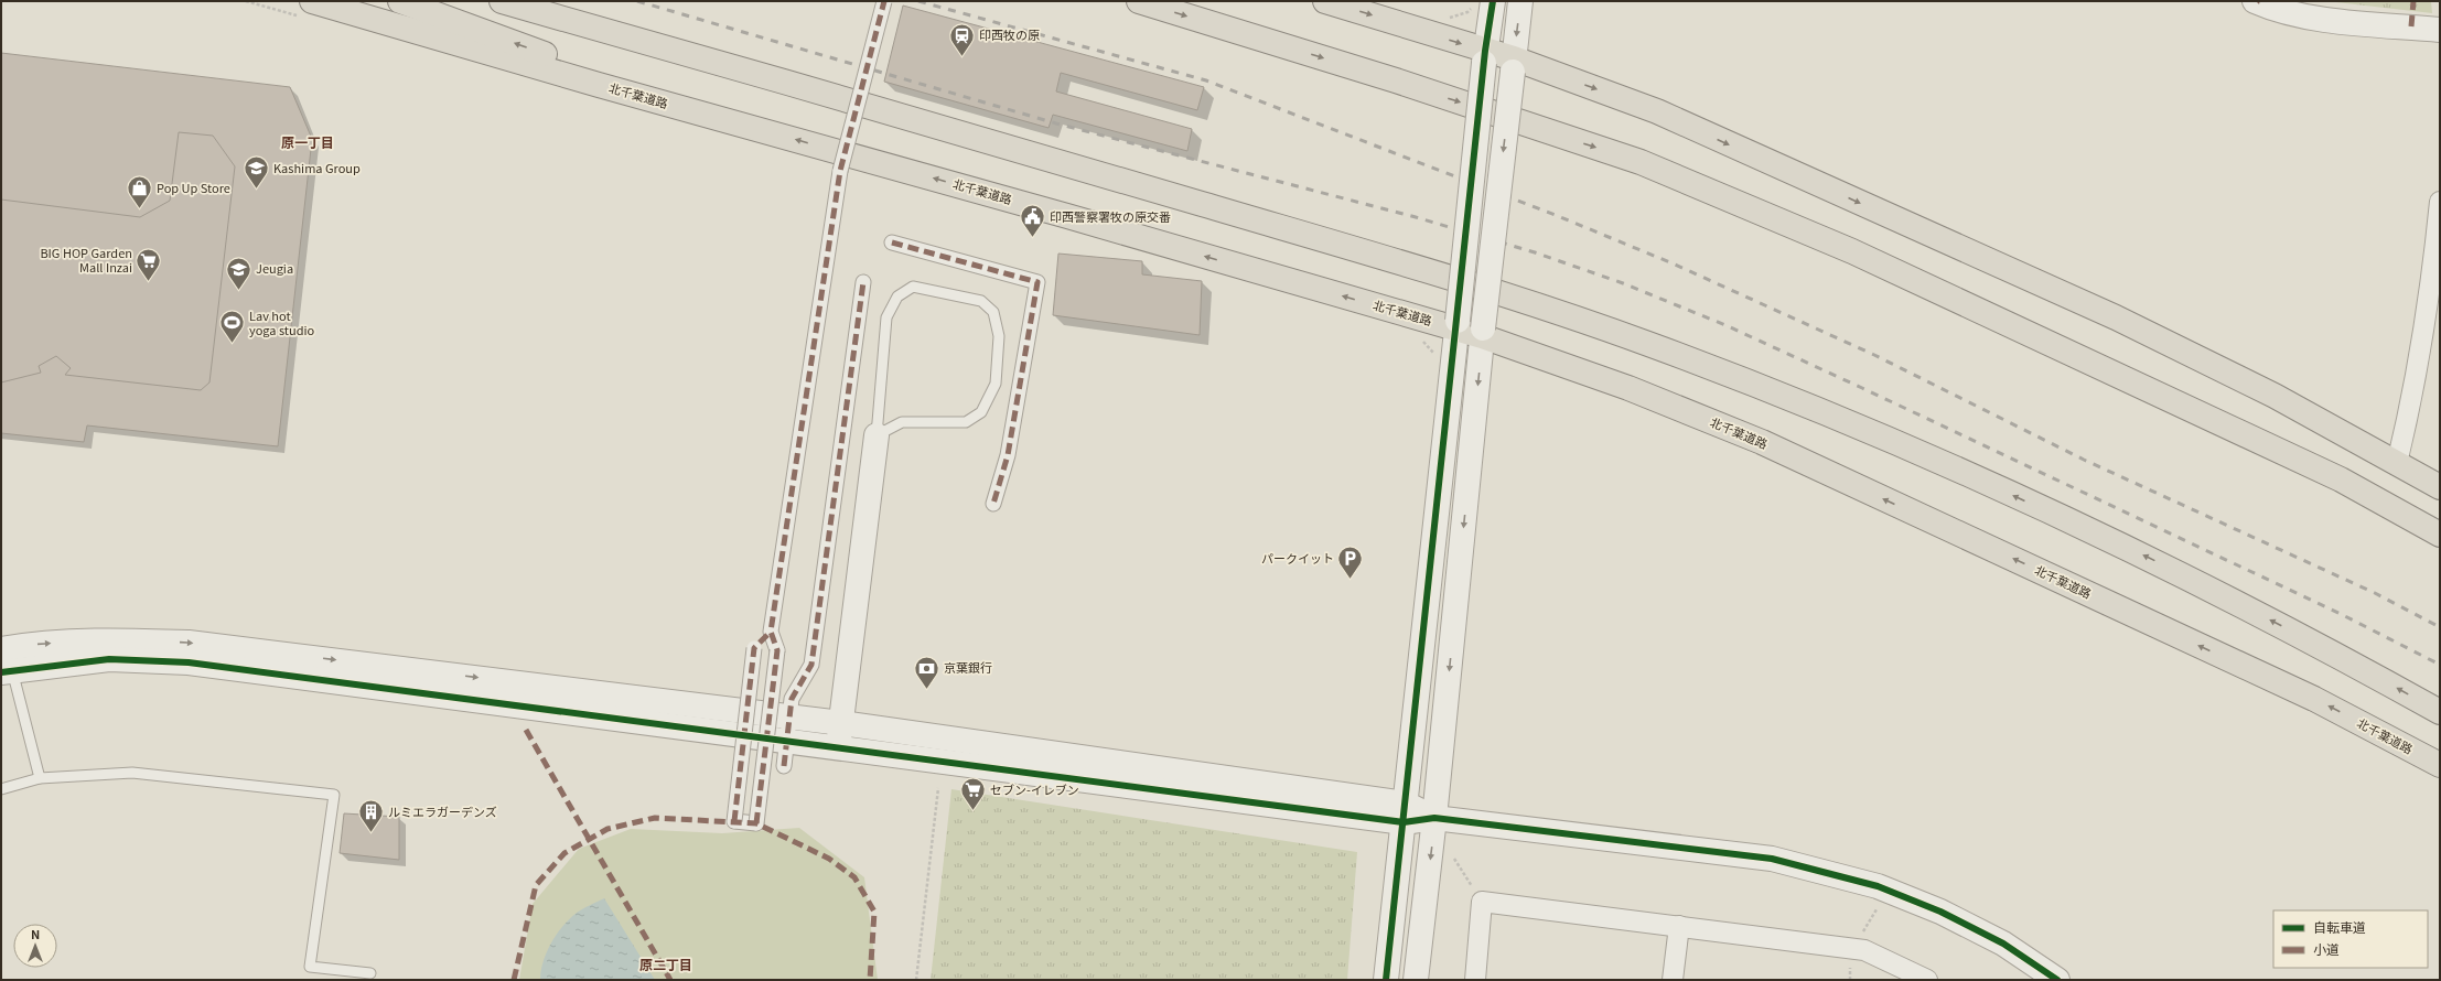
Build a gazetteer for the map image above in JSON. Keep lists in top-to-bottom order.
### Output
{
  "streets": {
    "highway": ["北千葉道路"]
  },
  "districts": ["原一丁目", "原二丁目"],
  "places": {
    "station": ["印西牧の原"],
    "school or university": ["Kashima Group", "Jeugia"],
    "shop": ["Pop Up Store"],
    "public building": ["印西警察署牧の原交番"],
    "supermarket": ["BIG HOP Garden Mall Inzai", "セブン-イレブン"],
    "sports": ["Lav hot yoga studio"],
    "parking": ["パークイット"],
    "bank": ["京葉銀行"],
    "building": ["ルミエラガーデンズ"]
  },
  "legend": ["自転車道", "小道"],
  "north": "top"
}
